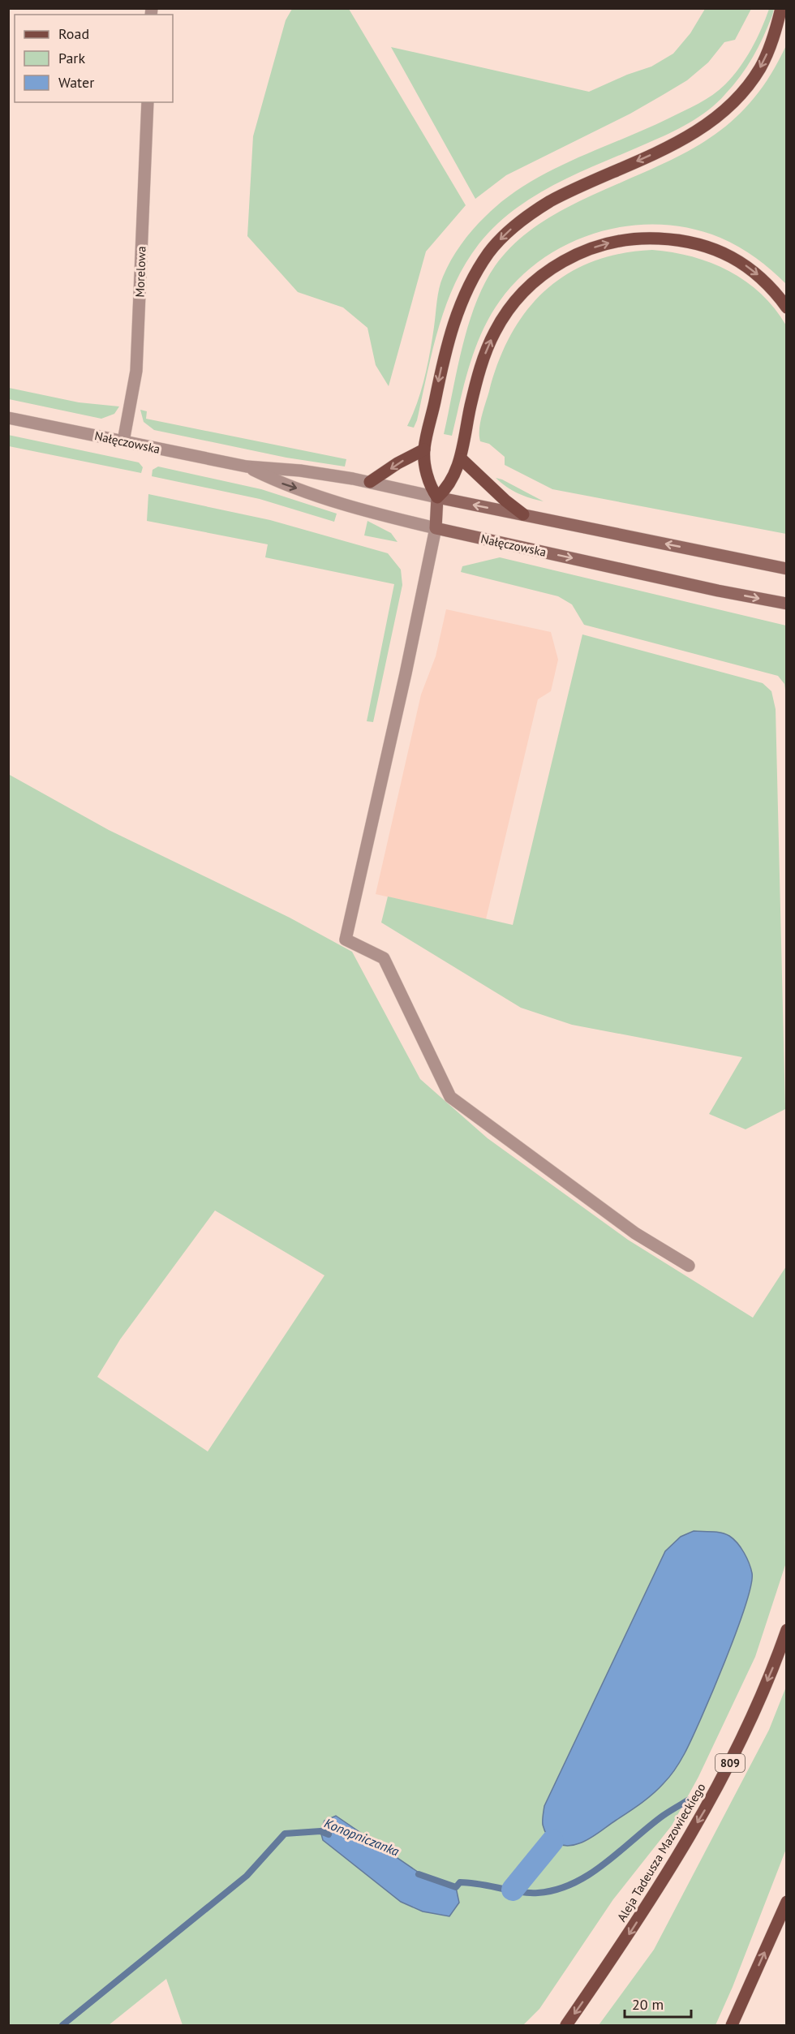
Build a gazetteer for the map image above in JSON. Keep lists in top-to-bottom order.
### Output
{
  "streets": {
    "main road": ["Nałęczowska", "809", "Aleja Tadeusza Mazowieckiego"],
    "street": ["Morelowa"]
  },
  "crossings": [
    ["Morelowa", "Nałęczowska"]
  ],
  "one_way": ["Aleja Tadeusza Mazowieckiego"],
  "water": ["Konopniczanka"],
  "legend": ["Road", "Park", "Water"],
  "scale_bar": "20 m"
}
